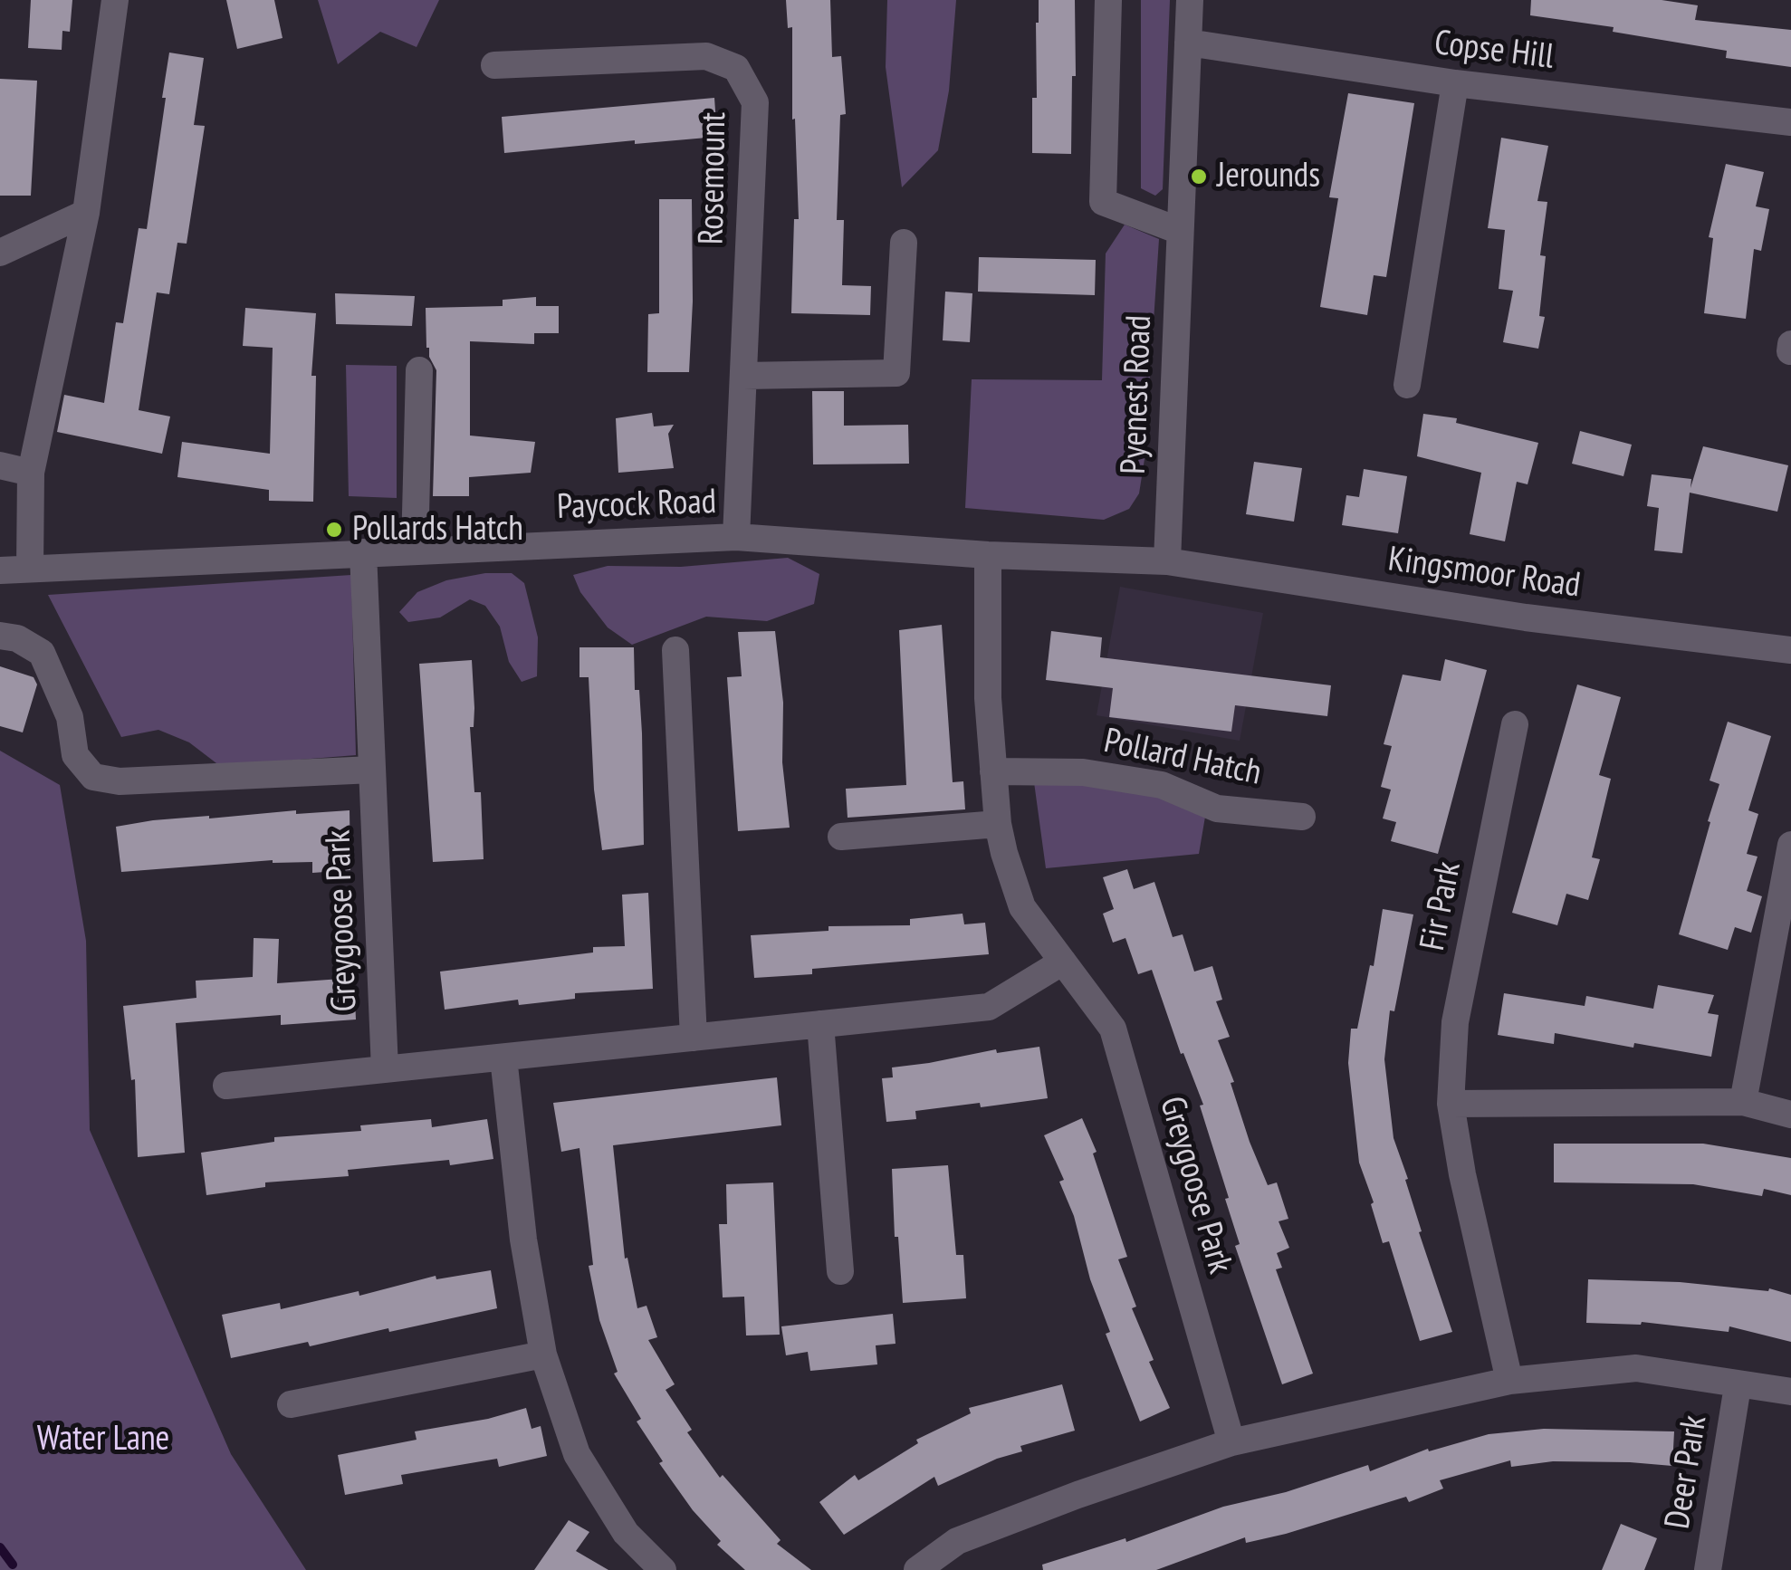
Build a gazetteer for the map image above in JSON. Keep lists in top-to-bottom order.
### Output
{
  "streets": {
    "street": [
      "Copse Hill",
      "Rosemount",
      "Pyenest Road",
      "Paycock Road",
      "Kingsmoor Road",
      "Pollard Hatch",
      "Fir Park",
      "Greygoose Park",
      "Deer Park"
    ]
  },
  "crossings": [
    ["Copse Hill", "Pyenest Road"],
    ["Rosemount", "Paycock Road"],
    ["Pyenest Road", "Paycock Road"],
    ["Pyenest Road", "Kingsmoor Road"],
    ["Paycock Road", "Kingsmoor Road"],
    ["Paycock Road", "Greygoose Park"],
    ["Pollard Hatch", "Greygoose Park"]
  ],
  "parks": ["Water Lane"],
  "places": ["Jerounds", "Pollards Hatch"]
}
